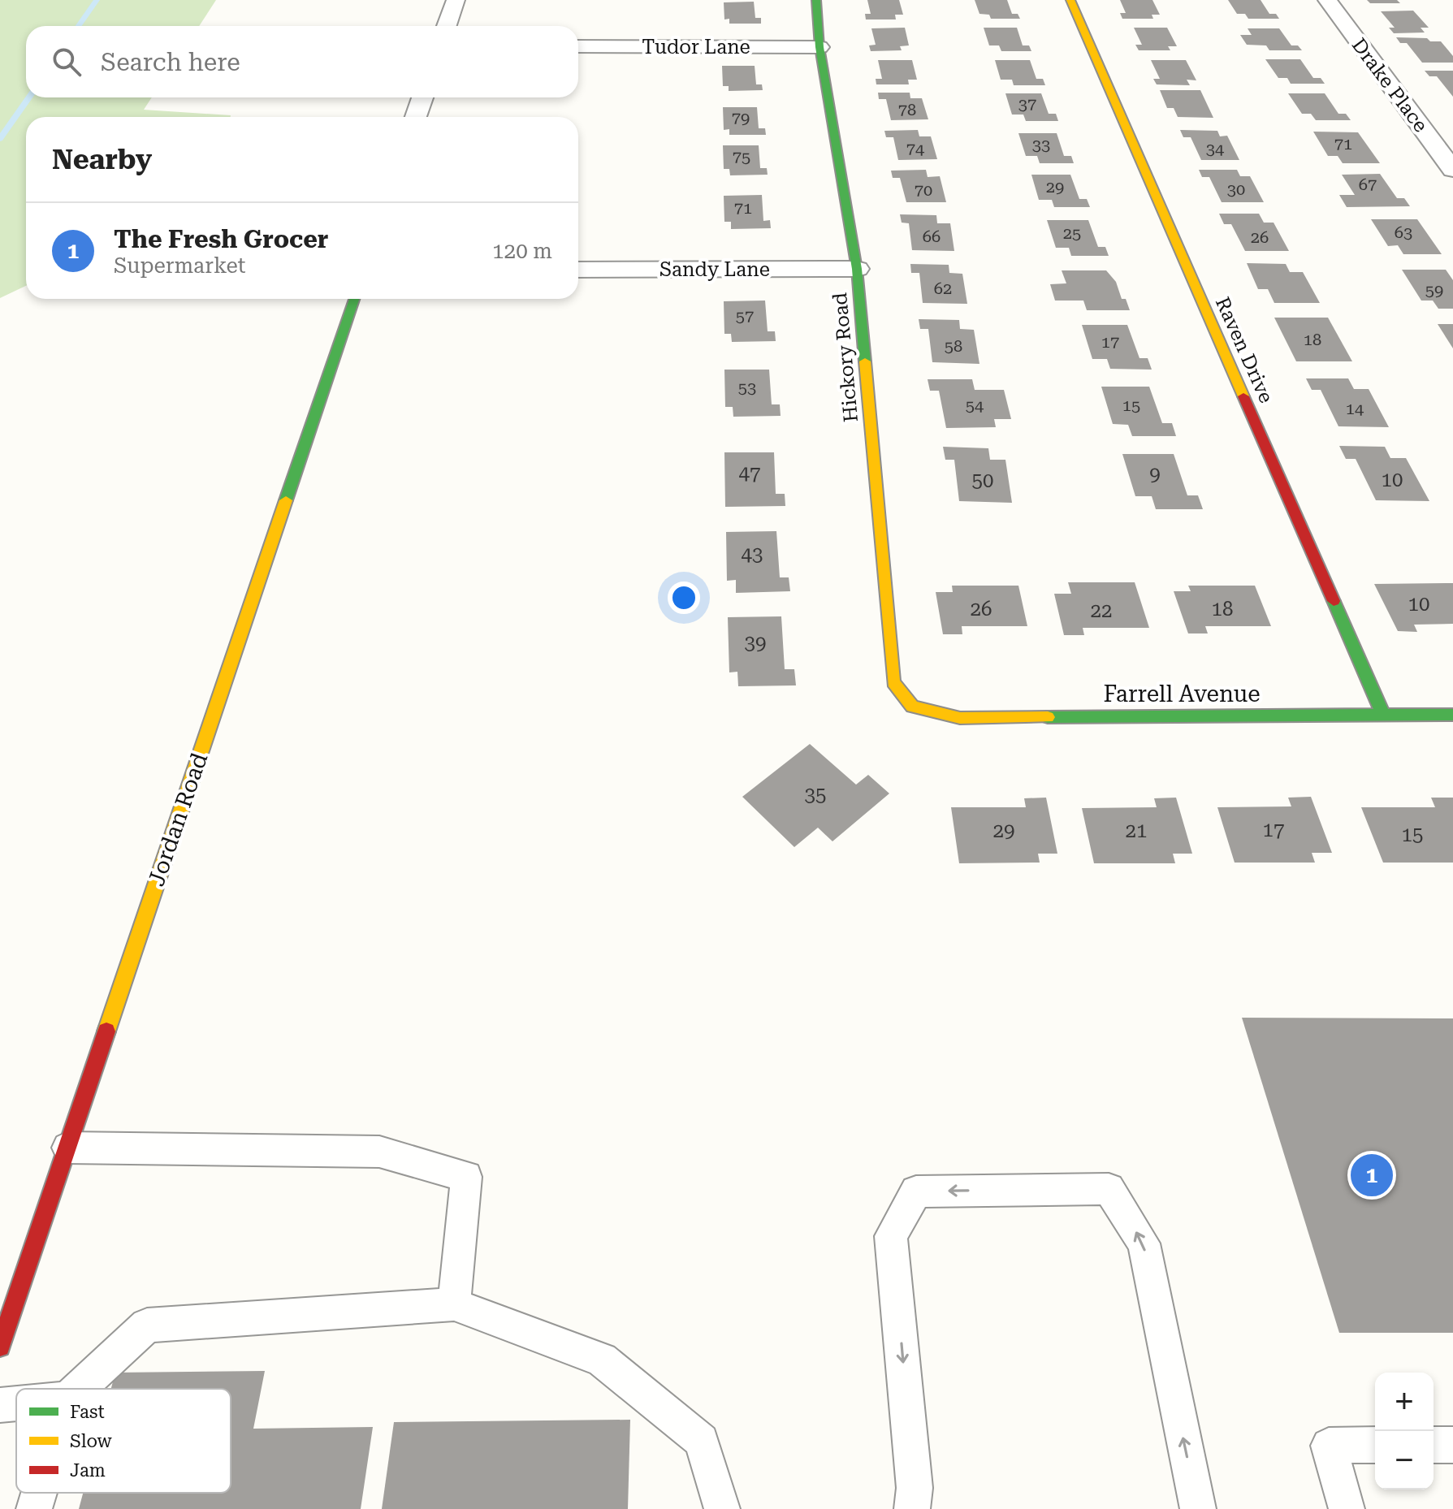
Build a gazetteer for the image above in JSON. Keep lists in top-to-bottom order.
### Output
{
  "streets": {
    "street": [
      "Tudor Lane",
      "Drake Place",
      "Sandy Lane",
      "Raven Drive",
      "Hickory Road",
      "Farrell Avenue",
      "Jordan Road"
    ]
  },
  "crossings": [
    ["Tudor Lane", "Hickory Road"],
    ["Sandy Lane", "Hickory Road"],
    ["Raven Drive", "Farrell Avenue"],
    ["Hickory Road", "Farrell Avenue"]
  ],
  "house_numbers": [
    "37",
    "78",
    "79",
    "71",
    "33",
    "74",
    "34",
    "75",
    "67",
    "29",
    "30",
    "70",
    "71",
    "63",
    "25",
    "66",
    "26",
    "62",
    "59",
    "57",
    "18",
    "17",
    "58",
    "53",
    "54",
    "15",
    "14",
    "47",
    "9",
    "10",
    "50",
    "43",
    "10",
    "26",
    "18",
    "22",
    "39",
    "35",
    "17",
    "29",
    "21",
    "15"
  ],
  "legend": ["Fast", "Slow", "Jam"],
  "page": {
    "search": "Search here",
    "heading": "Nearby",
    "list": [
      {
        "mark": "1",
        "name": "The Fresh Grocer",
        "note": "Supermarket",
        "value": "120 m"
      }
    ],
    "pins": "1",
    "map_buttons": ["+", "−"]
  }
}
